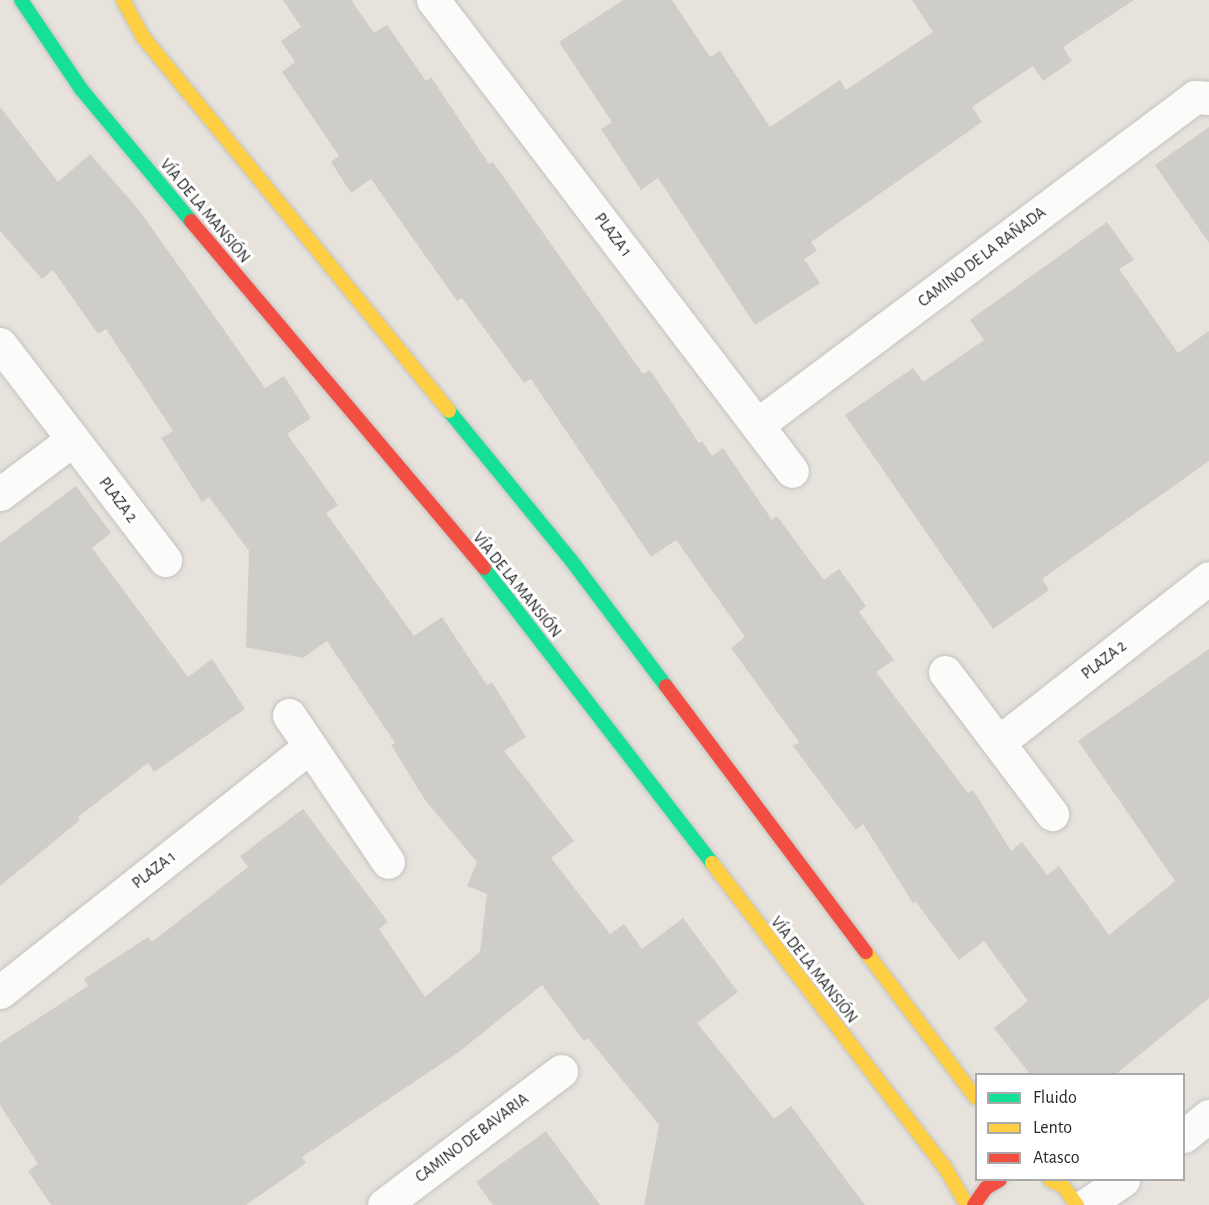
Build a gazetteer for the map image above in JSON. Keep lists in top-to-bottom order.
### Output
{
  "streets": {
    "street": [
      "VÍA DE LA MANSIÓN",
      "PLAZA 1",
      "CAMINO DE LA RAÑADA",
      "PLAZA 2",
      "CAMINO DE BAVARIA"
    ]
  },
  "crossings": [
    ["PLAZA 1", "CAMINO DE LA RAÑADA"]
  ],
  "legend": ["Fluido", "Lento", "Atasco"]
}
